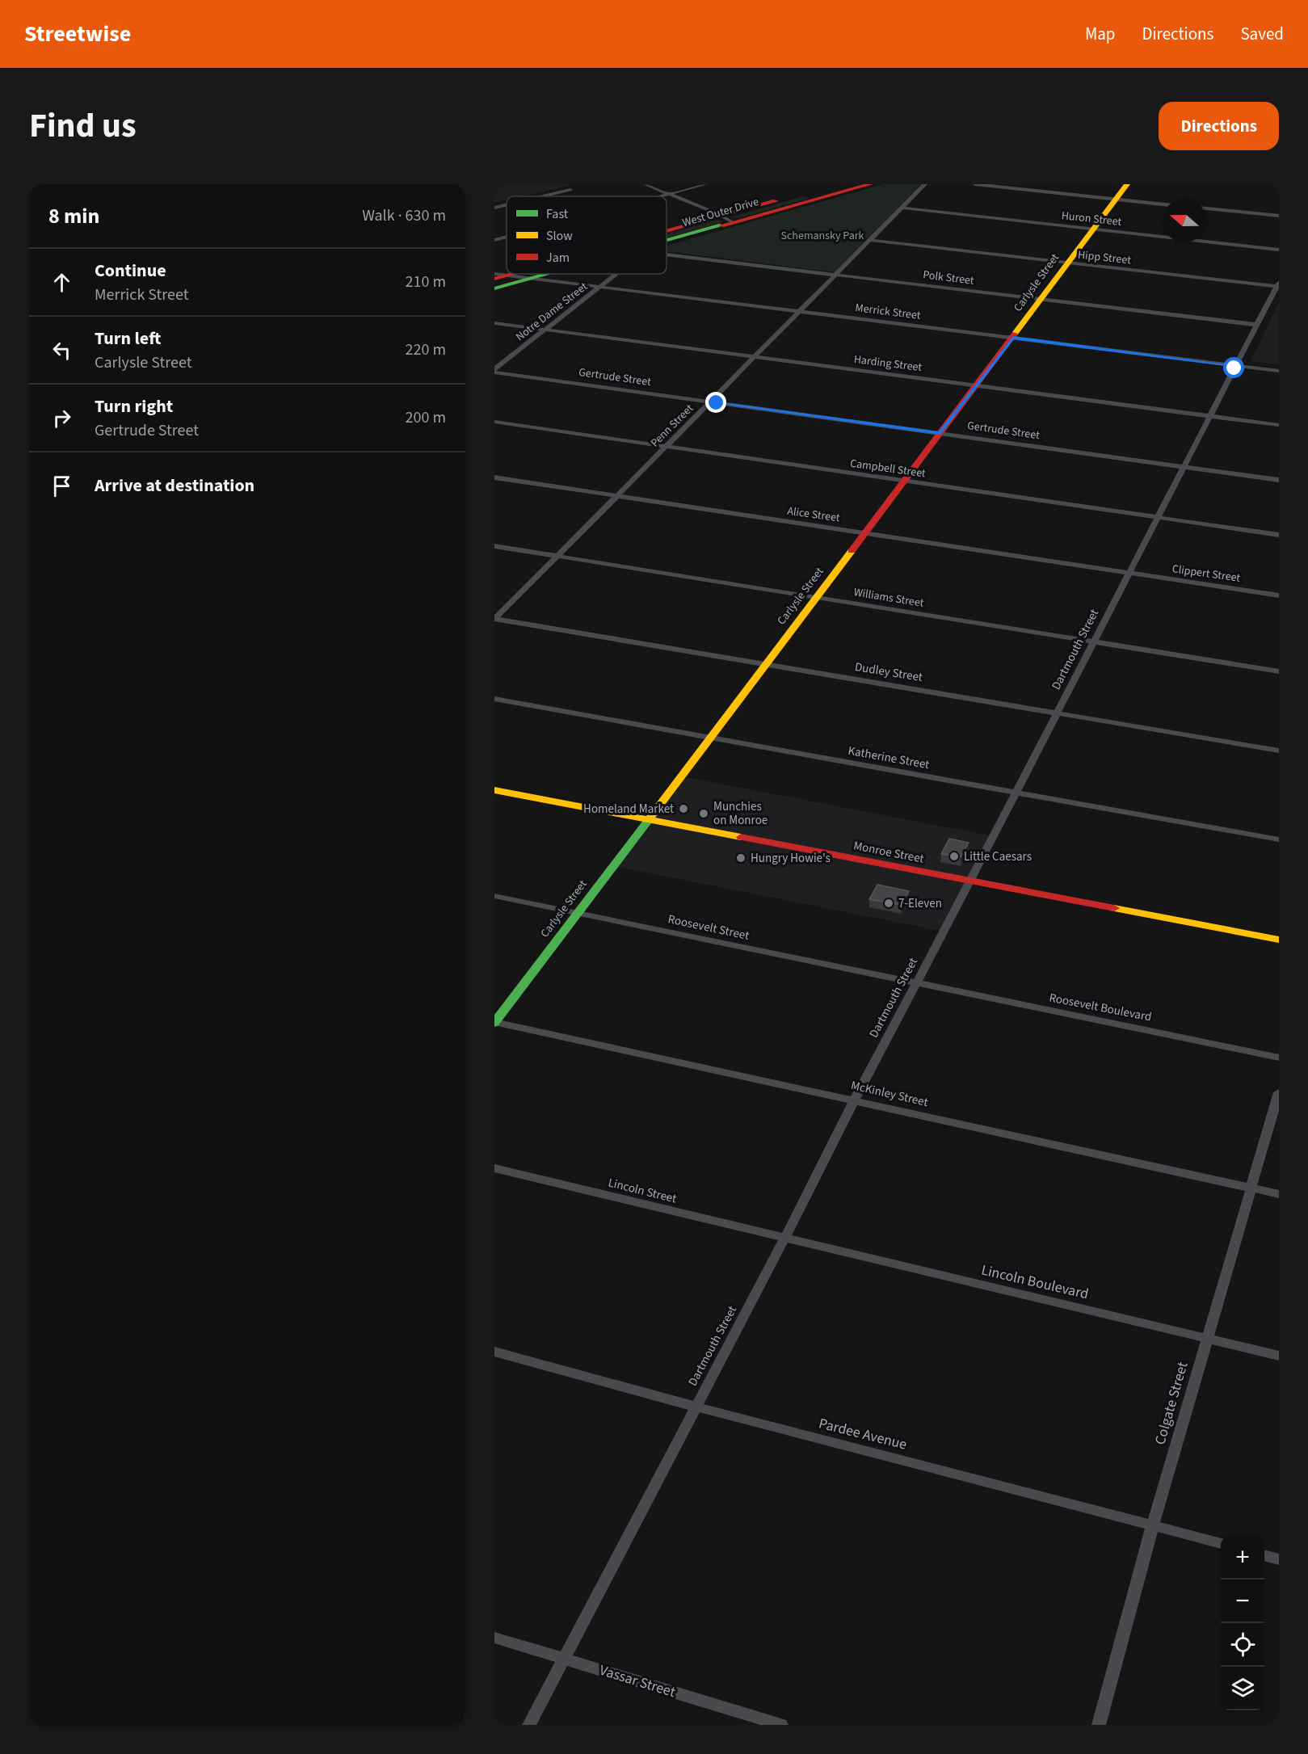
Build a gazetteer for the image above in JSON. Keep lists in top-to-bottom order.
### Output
{
  "streets": {
    "street": [
      "West Outer Drive",
      "Huron Street",
      "Hipp Street",
      "Polk Street",
      "Carlysle Street",
      "Notre Dame Street",
      "Merrick Street",
      "Harding Street",
      "Gertrude Street",
      "Penn Street",
      "Campbell Street",
      "Alice Street",
      "Clippert Street",
      "Williams Street",
      "Dartmouth Street",
      "Dudley Street",
      "Katherine Street",
      "Monroe Street",
      "Roosevelt Street",
      "Roosevelt Boulevard",
      "McKinley Street",
      "Lincoln Street",
      "Lincoln Boulevard",
      "Colgate Street",
      "Pardee Avenue",
      "Vassar Street"
    ]
  },
  "crossings": [
    ["West Outer Drive", "Merrick Street"],
    ["Huron Street", "Carlysle Street"],
    ["Huron Street", "Penn Street"],
    ["Hipp Street", "Carlysle Street"],
    ["Hipp Street", "Penn Street"],
    ["Hipp Street", "Dartmouth Street"],
    ["Polk Street", "Carlysle Street"],
    ["Polk Street", "Penn Street"],
    ["Polk Street", "Dartmouth Street"],
    ["Carlysle Street", "Merrick Street"],
    ["Carlysle Street", "Harding Street"],
    ["Carlysle Street", "Gertrude Street"],
    ["Carlysle Street", "Campbell Street"],
    ["Carlysle Street", "Alice Street"],
    ["Carlysle Street", "Williams Street"],
    ["Carlysle Street", "Dudley Street"],
    ["Carlysle Street", "Katherine Street"],
    ["Carlysle Street", "Monroe Street"],
    ["Carlysle Street", "Roosevelt Street"],
    ["Carlysle Street", "McKinley Street"],
    ["Notre Dame Street", "Merrick Street"],
    ["Notre Dame Street", "Harding Street"],
    ["Notre Dame Street", "Gertrude Street"],
    ["Merrick Street", "Penn Street"],
    ["Merrick Street", "Dartmouth Street"],
    ["Harding Street", "Penn Street"],
    ["Harding Street", "Dartmouth Street"],
    ["Gertrude Street", "Penn Street"],
    ["Gertrude Street", "Dartmouth Street"],
    ["Penn Street", "Campbell Street"],
    ["Penn Street", "Alice Street"],
    ["Penn Street", "Williams Street"],
    ["Penn Street", "Dudley Street"],
    ["Campbell Street", "Dartmouth Street"],
    ["Alice Street", "Clippert Street"],
    ["Alice Street", "Dartmouth Street"],
    ["Clippert Street", "Dartmouth Street"],
    ["Williams Street", "Dartmouth Street"],
    ["Dartmouth Street", "Dudley Street"],
    ["Dartmouth Street", "Katherine Street"],
    ["Dartmouth Street", "Monroe Street"],
    ["Dartmouth Street", "Roosevelt Street"],
    ["Dartmouth Street", "Roosevelt Boulevard"],
    ["Dartmouth Street", "McKinley Street"],
    ["Dartmouth Street", "Lincoln Street"],
    ["Dartmouth Street", "Lincoln Boulevard"],
    ["Dartmouth Street", "Pardee Avenue"],
    ["Dartmouth Street", "Vassar Street"],
    ["Roosevelt Street", "Roosevelt Boulevard"],
    ["McKinley Street", "Colgate Street"],
    ["Lincoln Street", "Lincoln Boulevard"],
    ["Lincoln Boulevard", "Colgate Street"],
    ["Colgate Street", "Pardee Avenue"]
  ],
  "parks": ["Schemansky Park"],
  "places": [
    "Homeland Market",
    "Munchies on Monroe",
    "Little Caesars",
    "Hungry Howie's",
    "7-Eleven"
  ],
  "legend": ["Fast", "Slow", "Jam"],
  "north": "left",
  "page": {
    "header": "Streetwise",
    "nav": ["Map", "Directions", "Saved"],
    "title": "Find us",
    "buttons": "Directions",
    "heading": ["8 min", "Walk · 630 m"],
    "list": [
      ["Continue", "Merrick Street", "210 m"],
      ["Turn left", "Carlysle Street", "220 m"],
      ["Turn right", "Gertrude Street", "200 m"],
      "Arrive at destination"
    ],
    "map_buttons": ["+", "−"]
  }
}
